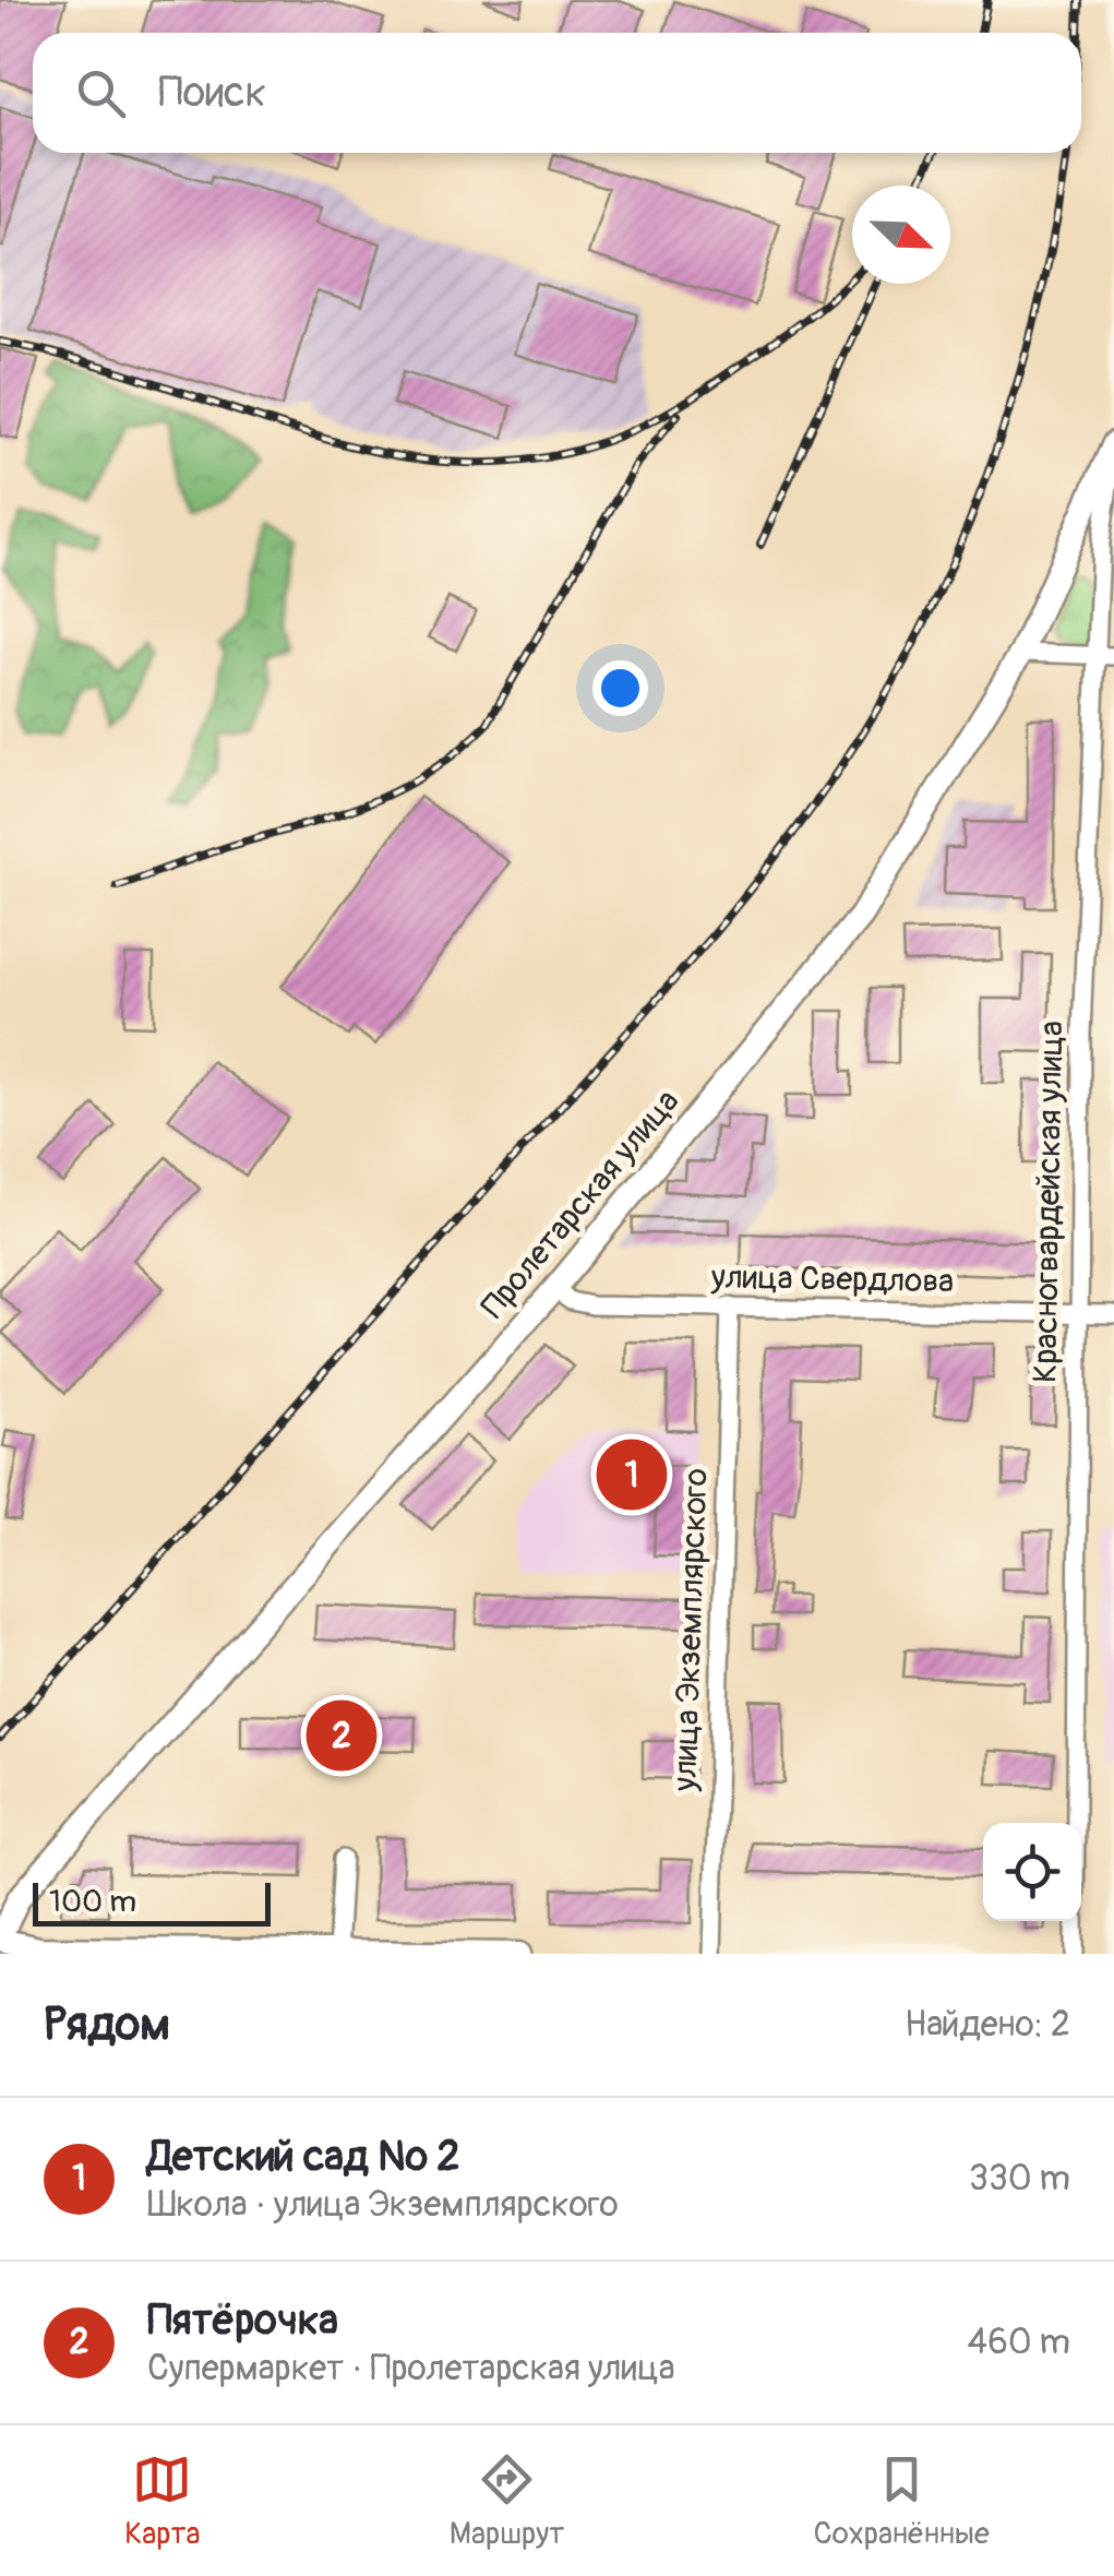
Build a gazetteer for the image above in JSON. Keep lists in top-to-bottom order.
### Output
{
  "streets": {
    "street": [
      "Красногвардейская улица",
      "Пролетарская улица",
      "улица Свердлова",
      "улица Экземплярского"
    ]
  },
  "crossings": [
    ["Красногвардейская улица", "Пролетарская улица"],
    ["Красногвардейская улица", "улица Свердлова"],
    ["Пролетарская улица", "улица Свердлова"],
    ["улица Свердлова", "улица Экземплярского"]
  ],
  "scale_bar": "100 m",
  "north": "bottom right",
  "page": {
    "search": "Поиск",
    "pins": ["1", "2"],
    "scale": "100 m",
    "heading": ["Рядом", "Найдено: 2"],
    "list": [
      {
        "mark": "1",
        "name": "Детский сад № 2",
        "note": "Школа · улица Экземплярского",
        "value": "330 m"
      },
      {
        "mark": "2",
        "name": "Пятёрочка",
        "note": "Супермаркет · Пролетарская улица",
        "value": "460 m"
      }
    ],
    "nav": ["Карта", "Маршрут", "Сохранённые"]
  }
}
